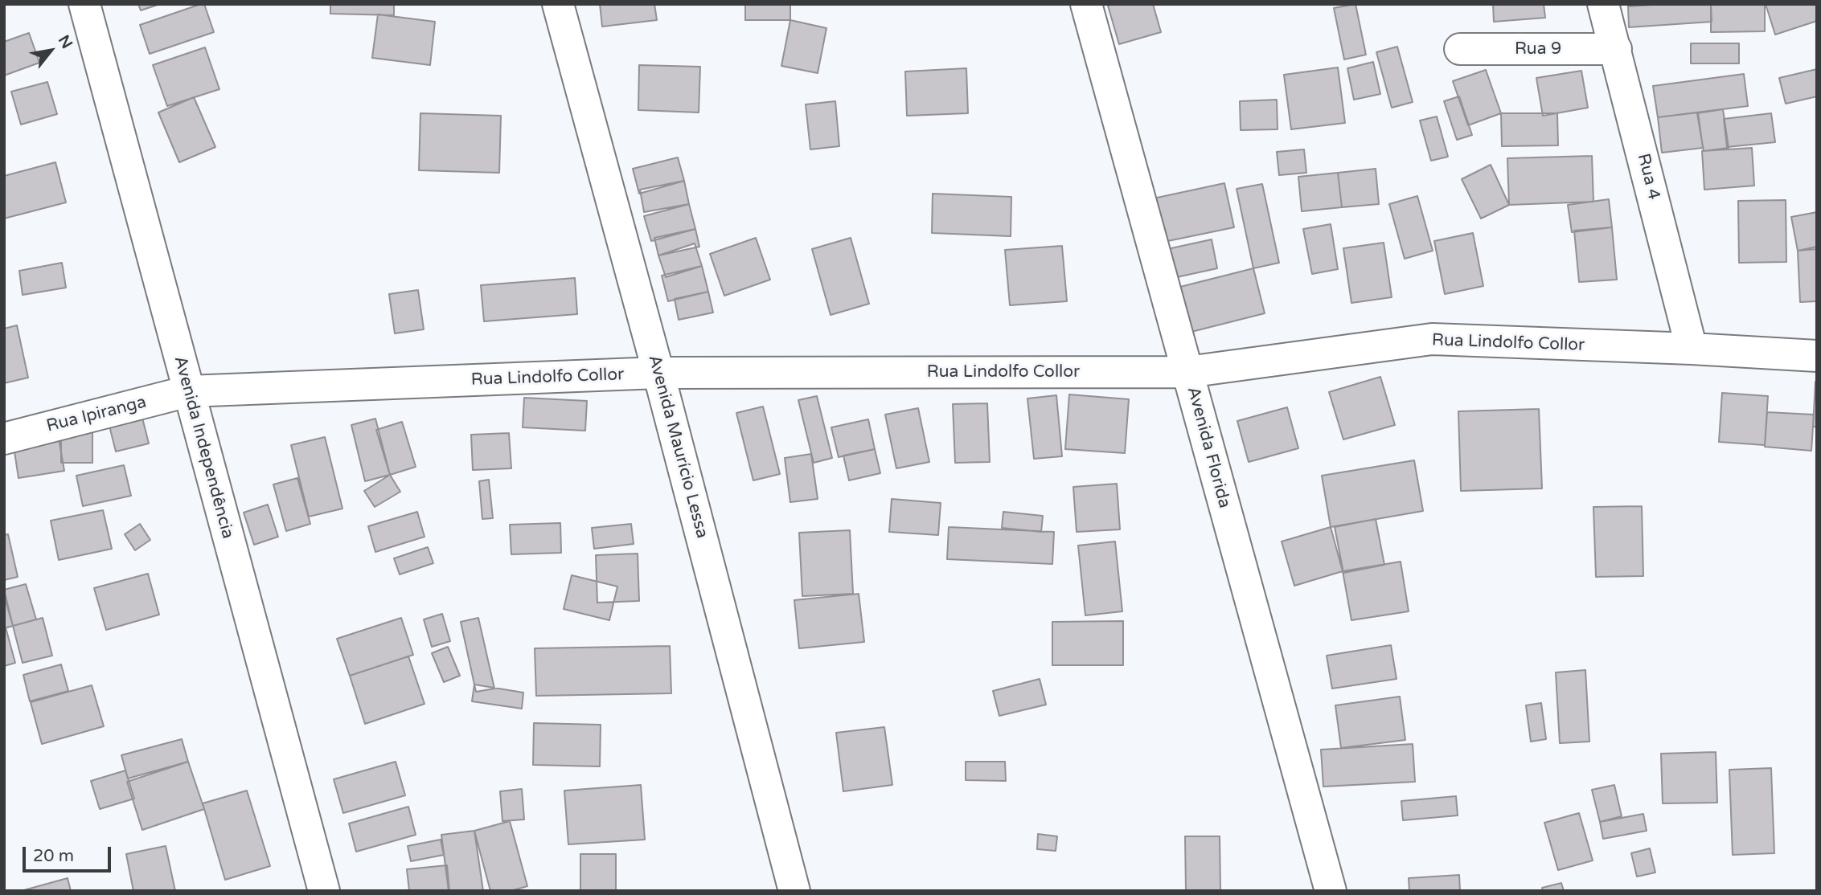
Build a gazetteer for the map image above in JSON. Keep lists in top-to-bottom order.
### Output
{
  "streets": {
    "street": [
      "Rua 9",
      "Rua 4",
      "Rua Lindolfo Collor",
      "Rua Ipiranga",
      "Avenida Maurício Lessa",
      "Avenida Independência",
      "Avenida Florida"
    ]
  },
  "crossings": [
    ["Rua 9", "Rua 4"],
    ["Rua 4", "Rua Lindolfo Collor"],
    ["Rua Lindolfo Collor", "Rua Ipiranga"],
    ["Rua Lindolfo Collor", "Avenida Maurício Lessa"],
    ["Rua Lindolfo Collor", "Avenida Independência"],
    ["Rua Lindolfo Collor", "Avenida Florida"],
    ["Rua Ipiranga", "Avenida Independência"]
  ],
  "scale_bar": "20 m",
  "north": "top right"
}
